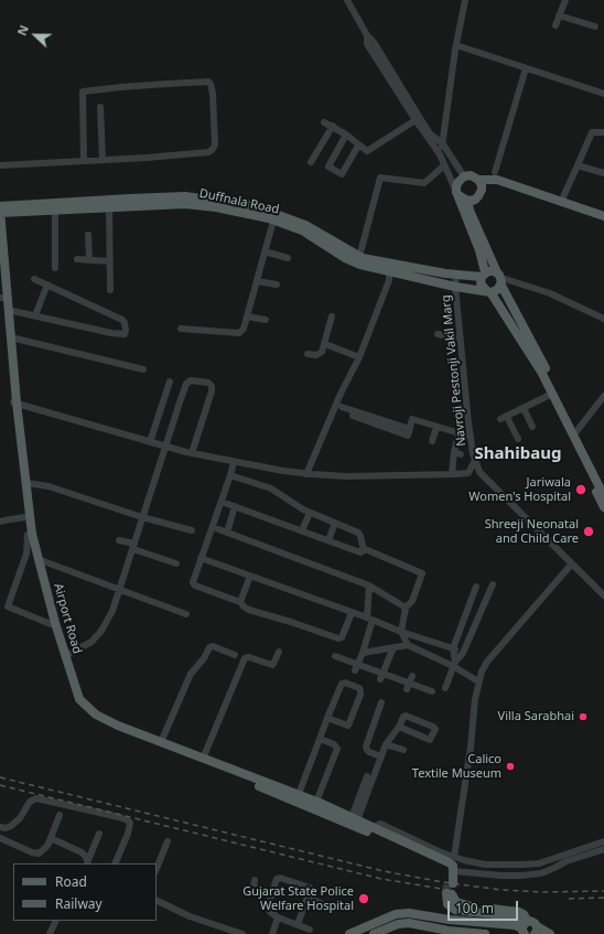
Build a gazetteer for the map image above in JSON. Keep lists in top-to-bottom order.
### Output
{
  "streets": {
    "main road": ["Duffnala Road", "Airport Road"],
    "street": ["Navroji Pestonji Vakil Marg"]
  },
  "crossings": [
    ["Duffnala Road", "Navroji Pestonji Vakil Marg"],
    ["Duffnala Road", "Airport Road"]
  ],
  "districts": ["Shahibaug"],
  "places": [
    "Jariwala Women's Hospital",
    "Shreeji Neonatal and Child Care",
    "Villa Sarabhai",
    "Calico Textile Museum",
    "Gujarat State Police Welfare Hospital"
  ],
  "legend": ["Road", "Railway"],
  "scale_bar": "100 m",
  "north": "left"
}
